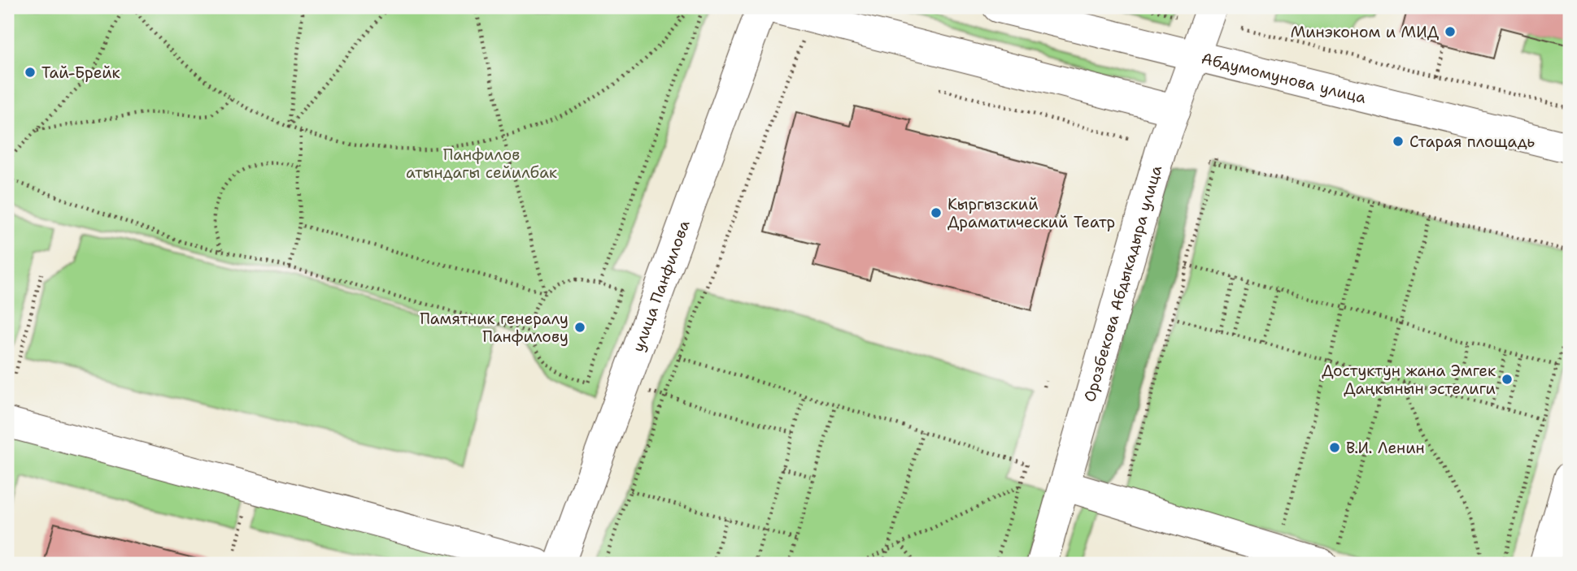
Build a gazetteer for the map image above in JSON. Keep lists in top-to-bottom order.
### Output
{
  "streets": {
    "street": ["Абдумомунова улица", "Орозбекова Абдыкадыра улица", "улица Панфилова"]
  },
  "crossings": [
    ["Абдумомунова улица", "Орозбекова Абдыкадыра улица"]
  ],
  "parks": ["Панфилов атындагы сейилбак"],
  "places": [
    "Минэконом и МИД",
    "Тай-Брейк",
    "Старая площадь",
    "Кыргызский Драматический Театр",
    "Памятник генералу Панфилову",
    "Достуктун жана Эмгек Даңкынын эстелиги",
    "В.И. Ленин"
  ]
}
